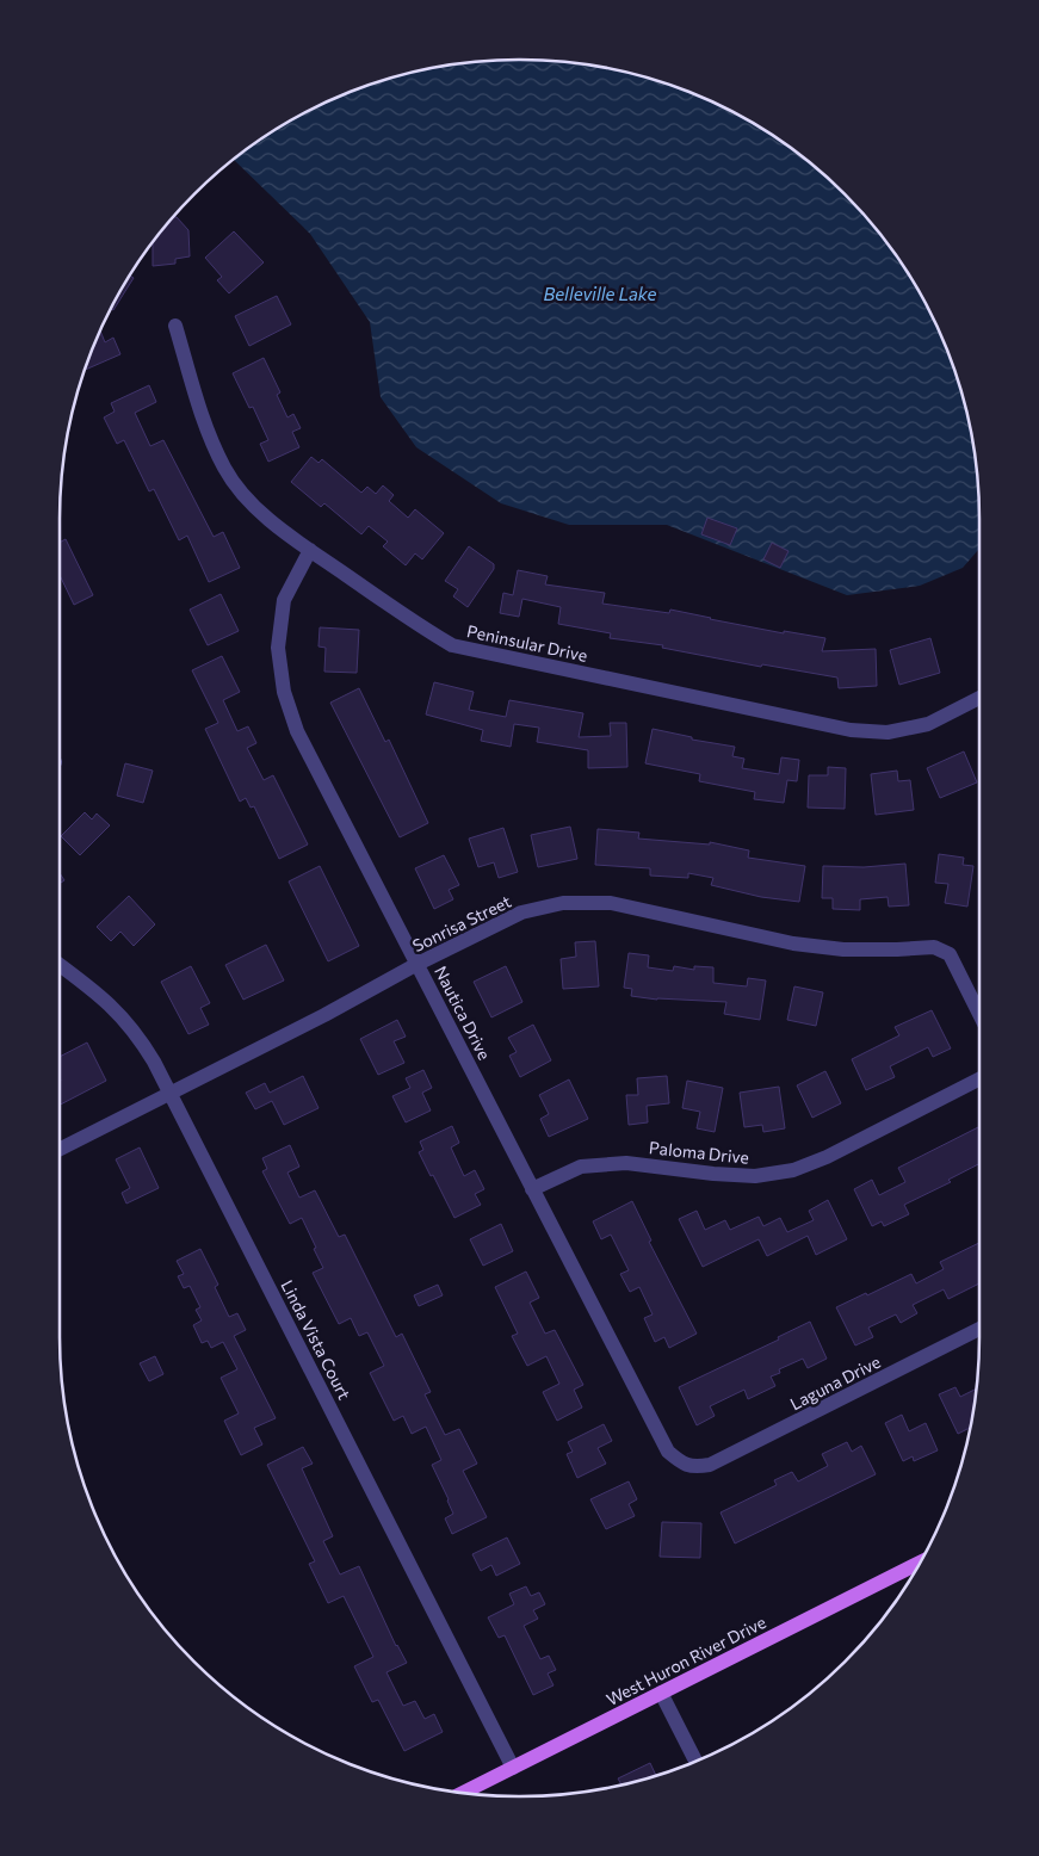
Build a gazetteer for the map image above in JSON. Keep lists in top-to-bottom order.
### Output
{
  "streets": {
    "main road": ["West Huron River Drive"],
    "street": [
      "Peninsular Drive",
      "Sonrisa Street",
      "Nautica Drive",
      "Paloma Drive",
      "Linda Vista Court",
      "Laguna Drive"
    ]
  },
  "crossings": [
    ["Peninsular Drive", "Nautica Drive"],
    ["Sonrisa Street", "Nautica Drive"],
    ["Sonrisa Street", "Linda Vista Court"],
    ["Nautica Drive", "Paloma Drive"],
    ["Nautica Drive", "Laguna Drive"],
    ["Linda Vista Court", "West Huron River Drive"]
  ],
  "water": ["Belleville Lake"]
}
